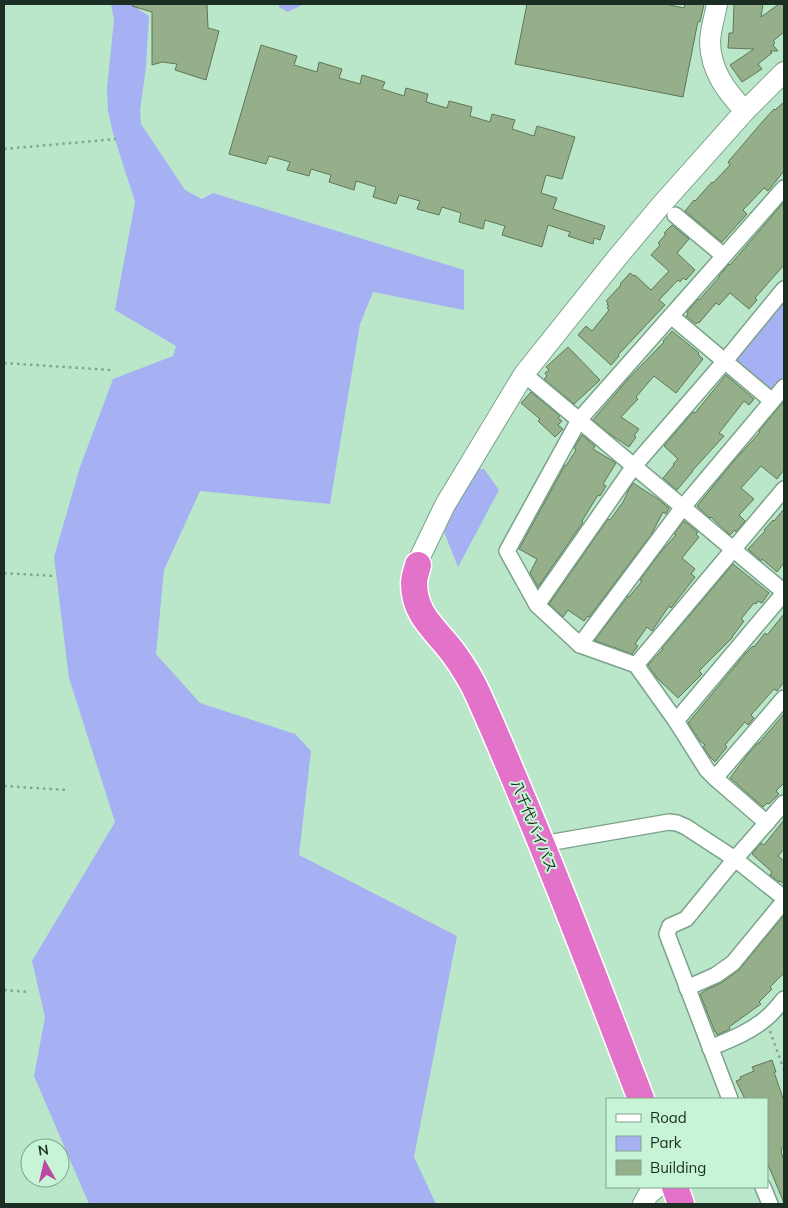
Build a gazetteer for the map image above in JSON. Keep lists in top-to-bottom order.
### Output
{
  "streets": {
    "highway": ["八千代バイパス"]
  },
  "legend": ["Road", "Park", "Building"],
  "north": "top"
}
